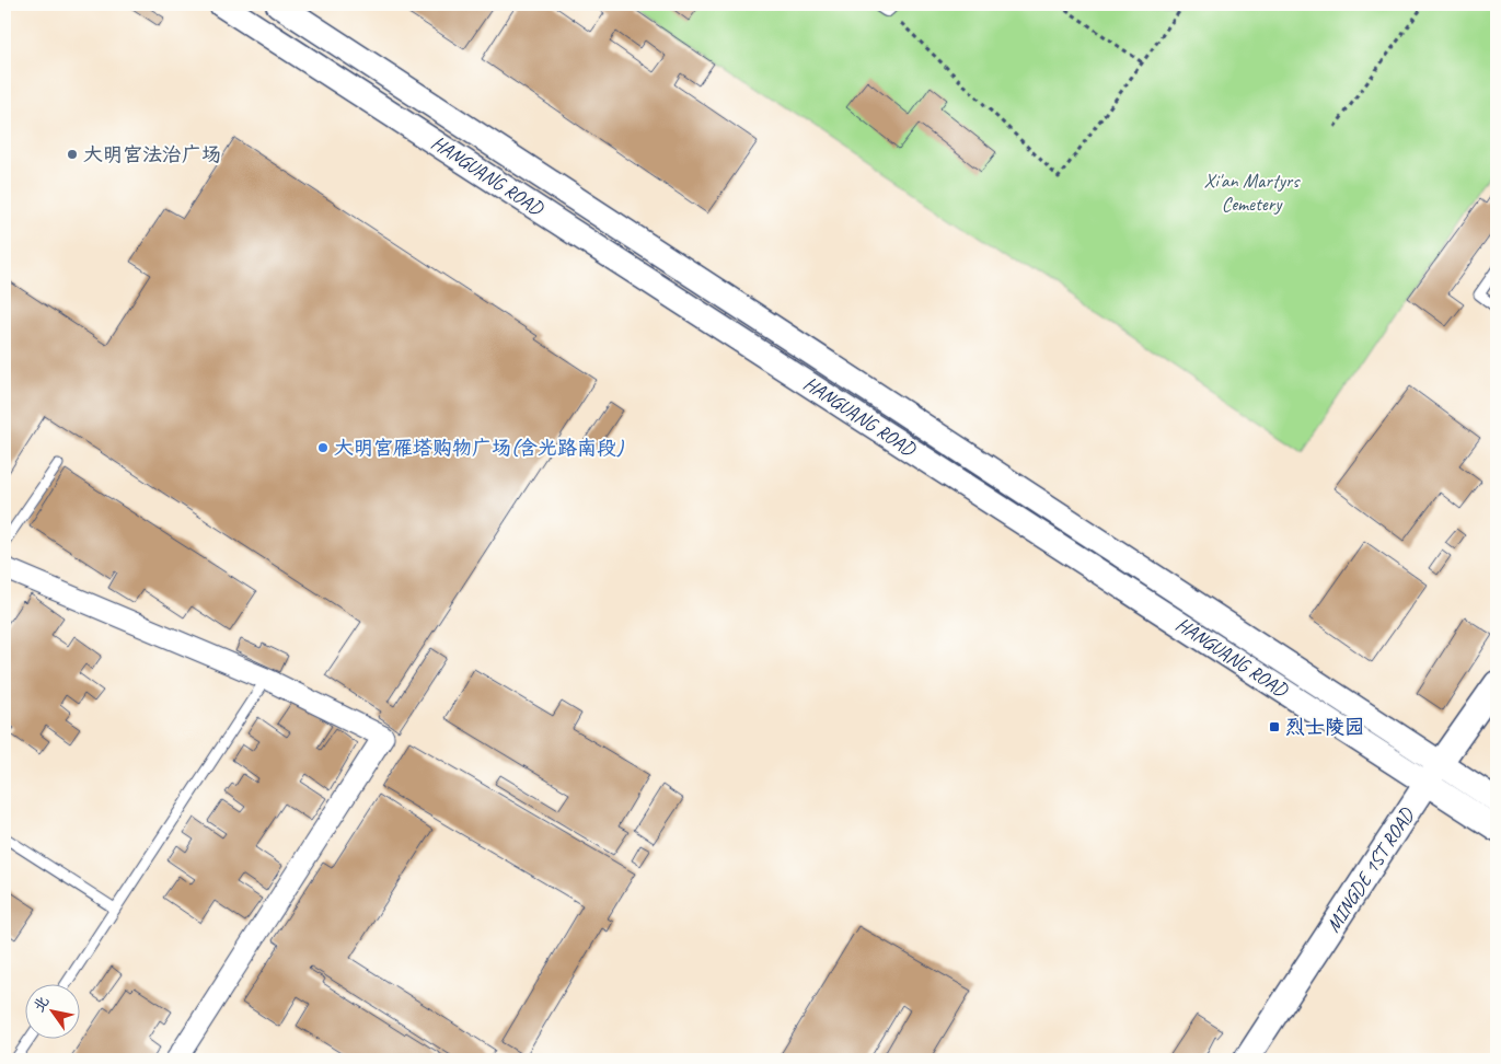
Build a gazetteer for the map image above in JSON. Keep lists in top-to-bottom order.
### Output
{
  "streets": {
    "street": ["HANGUANG ROAD", "MINGDE 1ST ROAD"]
  },
  "crossings": [
    ["HANGUANG ROAD", "MINGDE 1ST ROAD"]
  ],
  "parks": ["Xi'an Martyrs Cemetery"],
  "places": {
    "other": ["大明宫法治广场", "大明宫雁塔购物广场(含光路南段)"],
    "transit": ["烈士陵园"]
  },
  "north": "top left"
}
